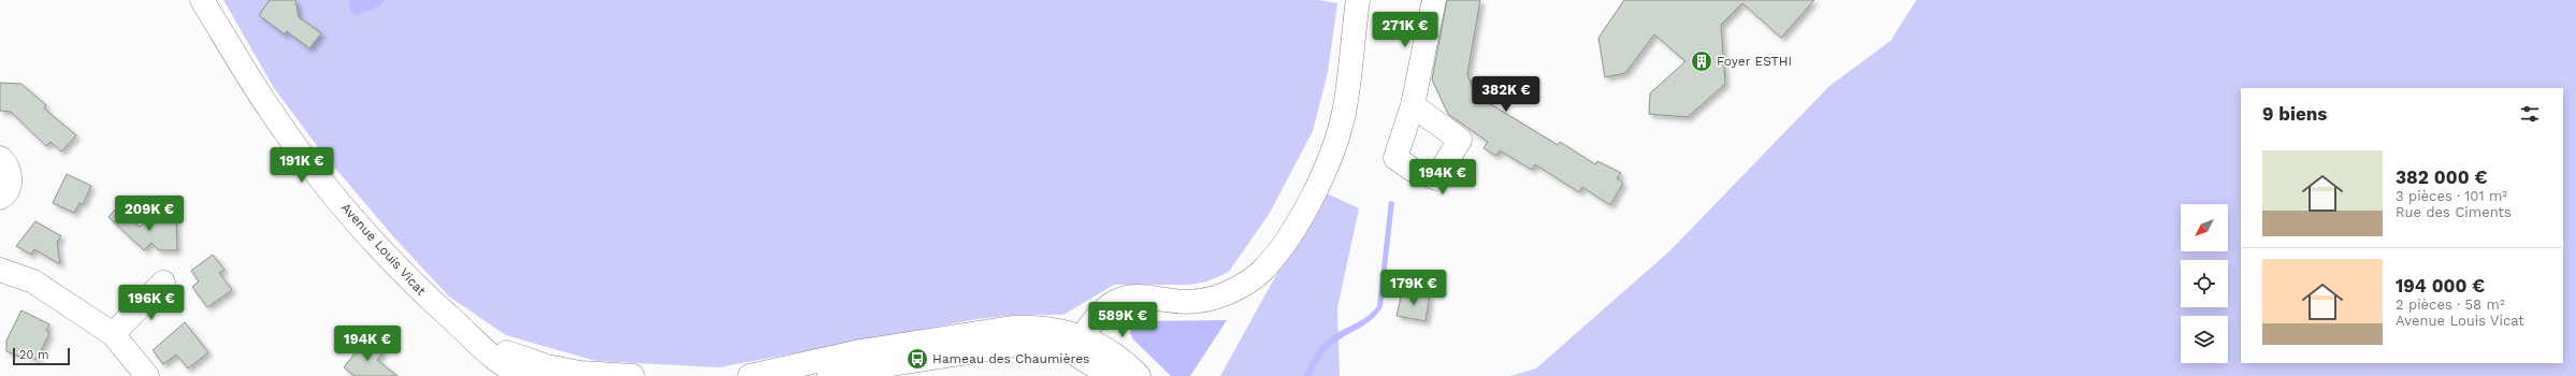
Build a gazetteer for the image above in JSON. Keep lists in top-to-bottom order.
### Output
{
  "streets": {
    "main road": ["Avenue Louis Vicat"]
  },
  "places": {
    "building": ["Foyer ESTHI"],
    "bus stop": ["Hameau des Chaumières"]
  },
  "scale_bar": "20 m",
  "north": "bottom left",
  "page": {
    "price": [
      "271K €",
      "382K €",
      "191K €",
      "194K €",
      "209K €",
      "179K €",
      "196K €",
      "589K €",
      "194K €"
    ],
    "heading": "9 biens",
    "list": [
      {
        "name": "382 000 €",
        "note": "3 pièces · 101 m² · Rue des Ciments"
      },
      {
        "name": "194 000 €",
        "note": "2 pièces · 58 m² · Avenue Louis Vicat"
      }
    ],
    "scale": "20 m"
  }
}
